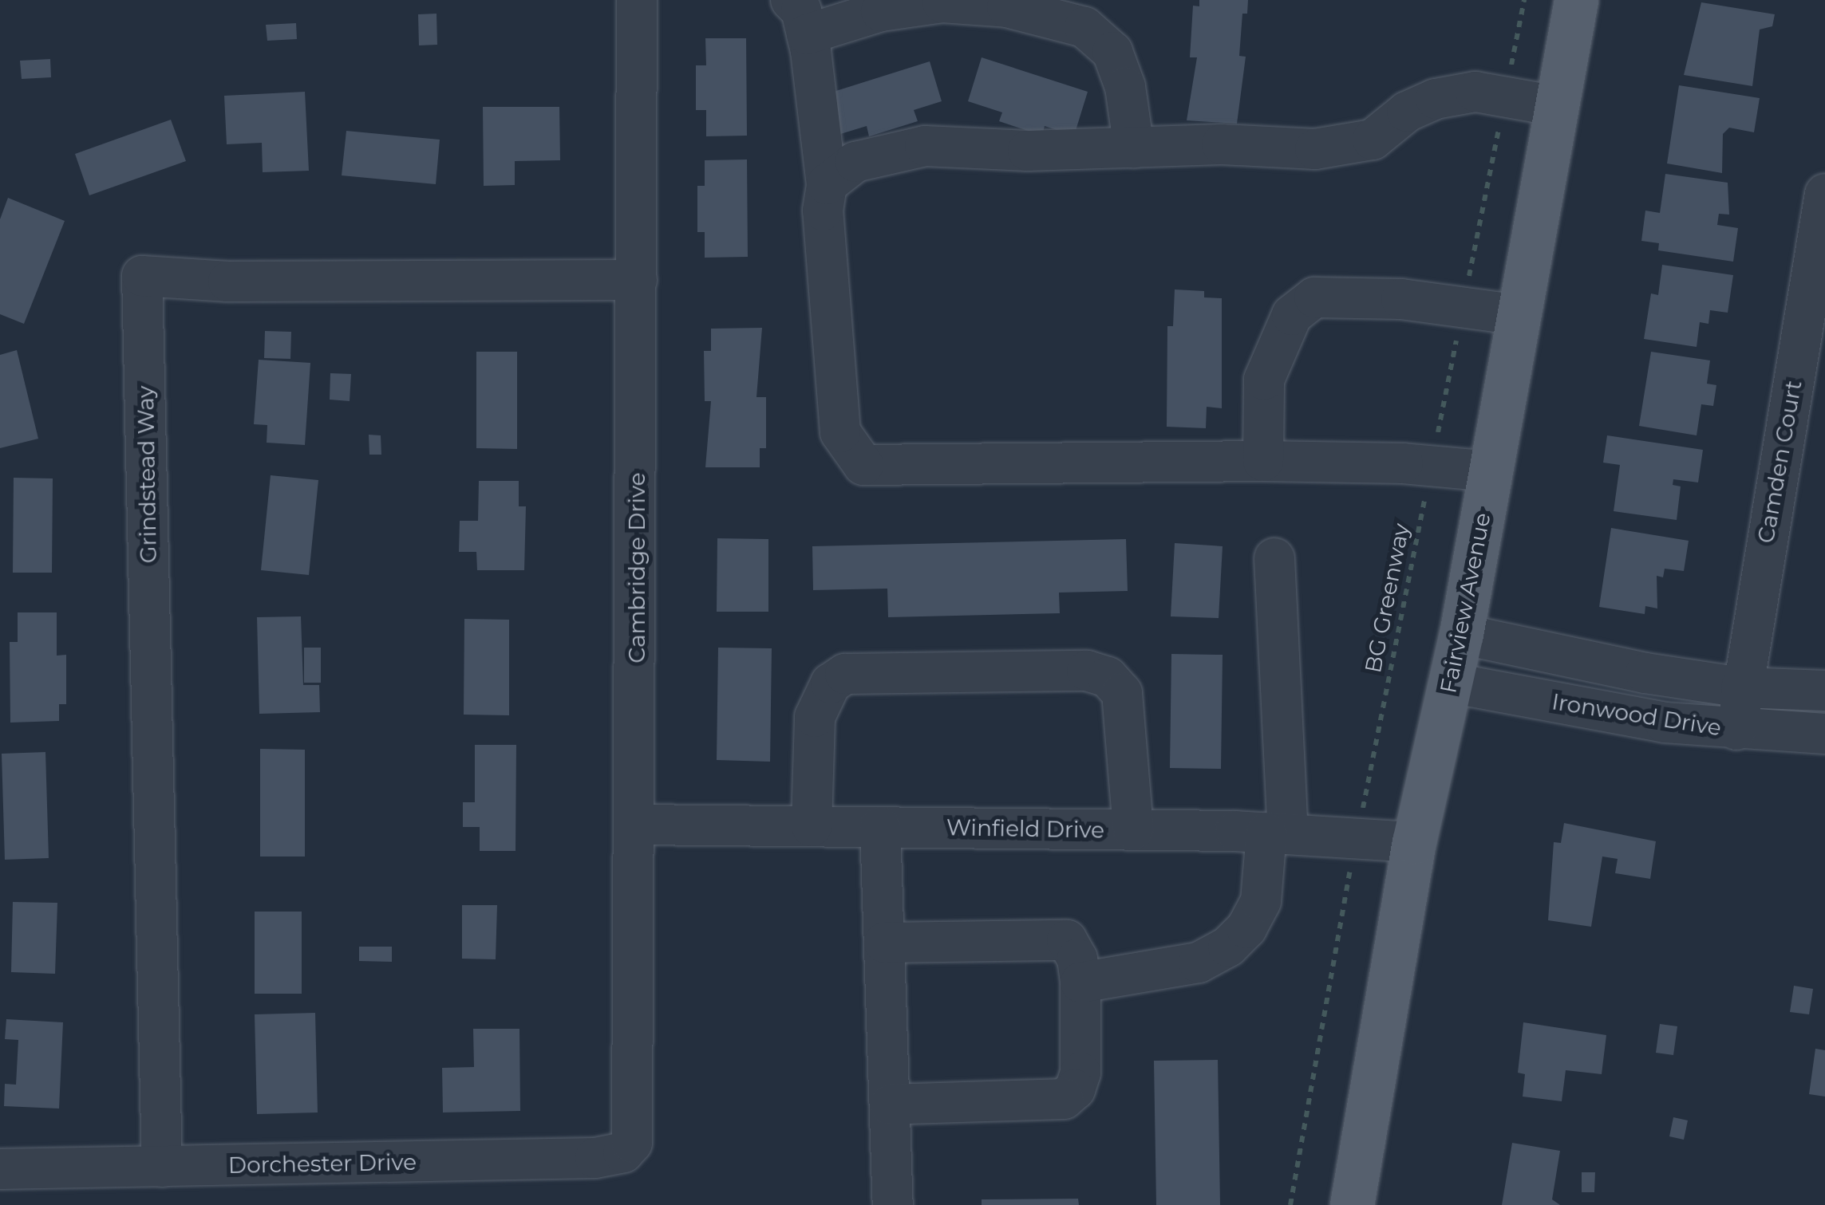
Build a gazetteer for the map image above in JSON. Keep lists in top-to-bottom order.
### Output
{
  "streets": {
    "main road": ["Fairview Avenue"],
    "street": [
      "Camden Court",
      "Grindstead Way",
      "Cambridge Drive",
      "Ironwood Drive",
      "Winfield Drive",
      "Dorchester Drive"
    ],
    "path": ["BG Greenway"]
  },
  "crossings": [
    ["Camden Court", "Ironwood Drive"],
    ["Grindstead Way", "Cambridge Drive"],
    ["Grindstead Way", "Dorchester Drive"],
    ["Cambridge Drive", "Winfield Drive"],
    ["Cambridge Drive", "Dorchester Drive"],
    ["BG Greenway", "Winfield Drive"],
    ["Fairview Avenue", "Ironwood Drive"],
    ["Fairview Avenue", "Winfield Drive"]
  ]
}
